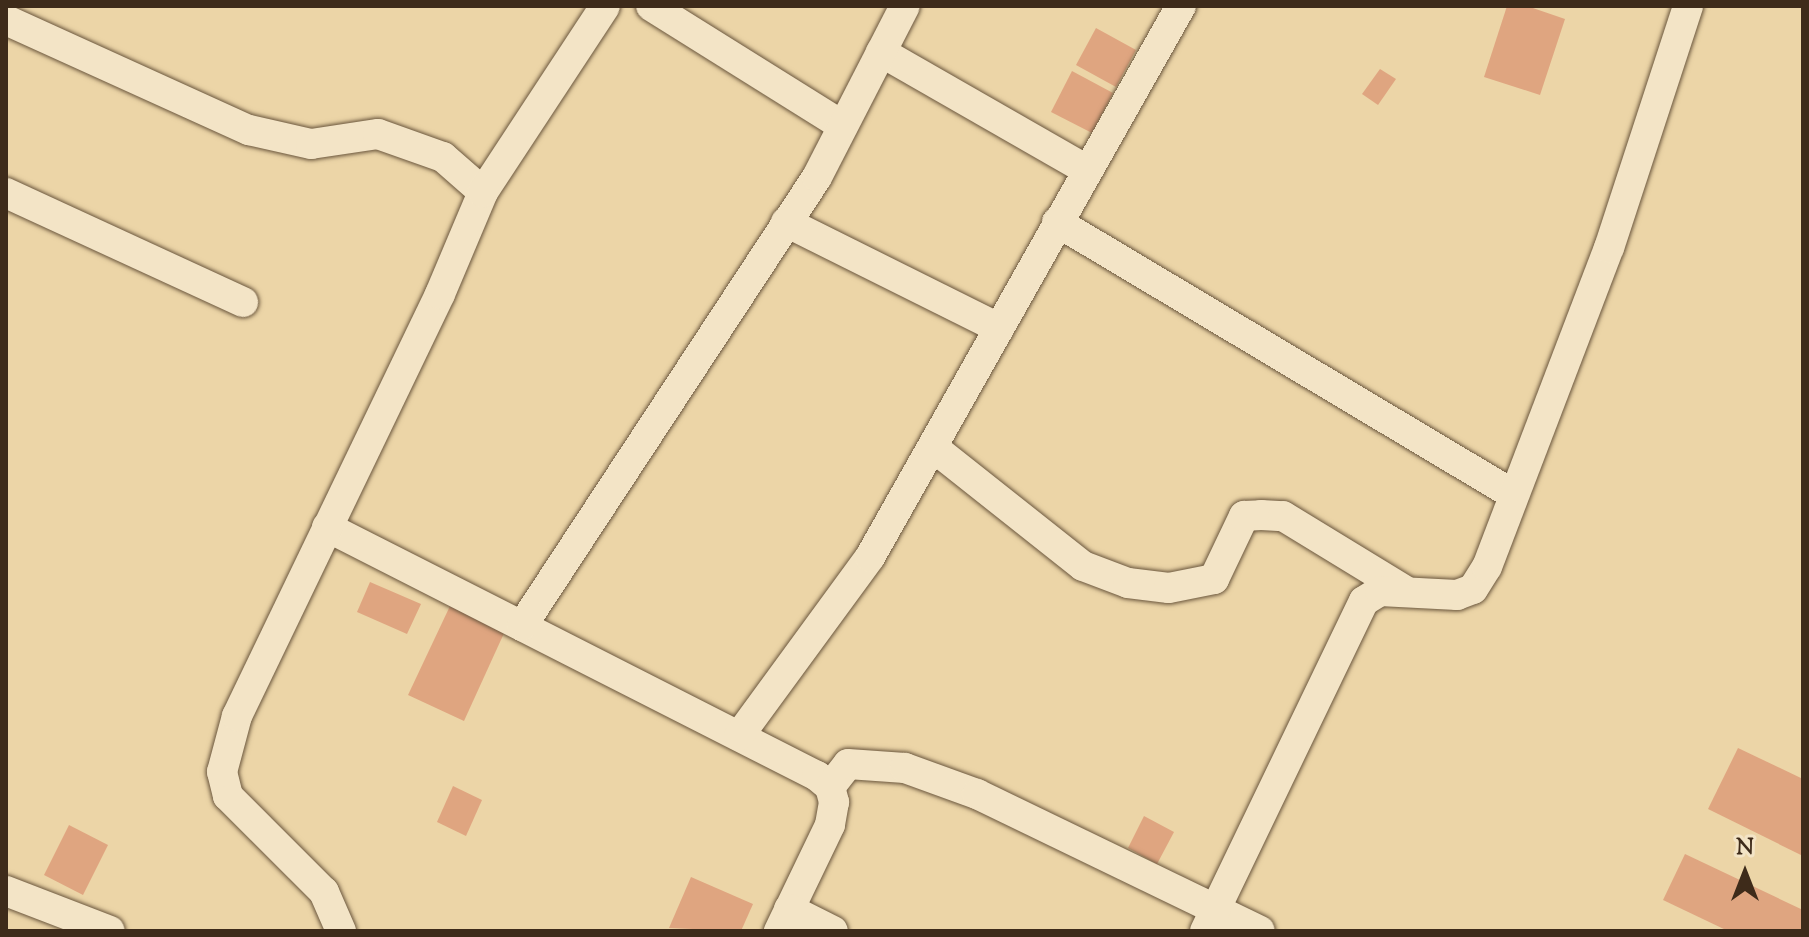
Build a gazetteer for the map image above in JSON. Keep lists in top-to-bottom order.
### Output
{
  "north": "top"
}
